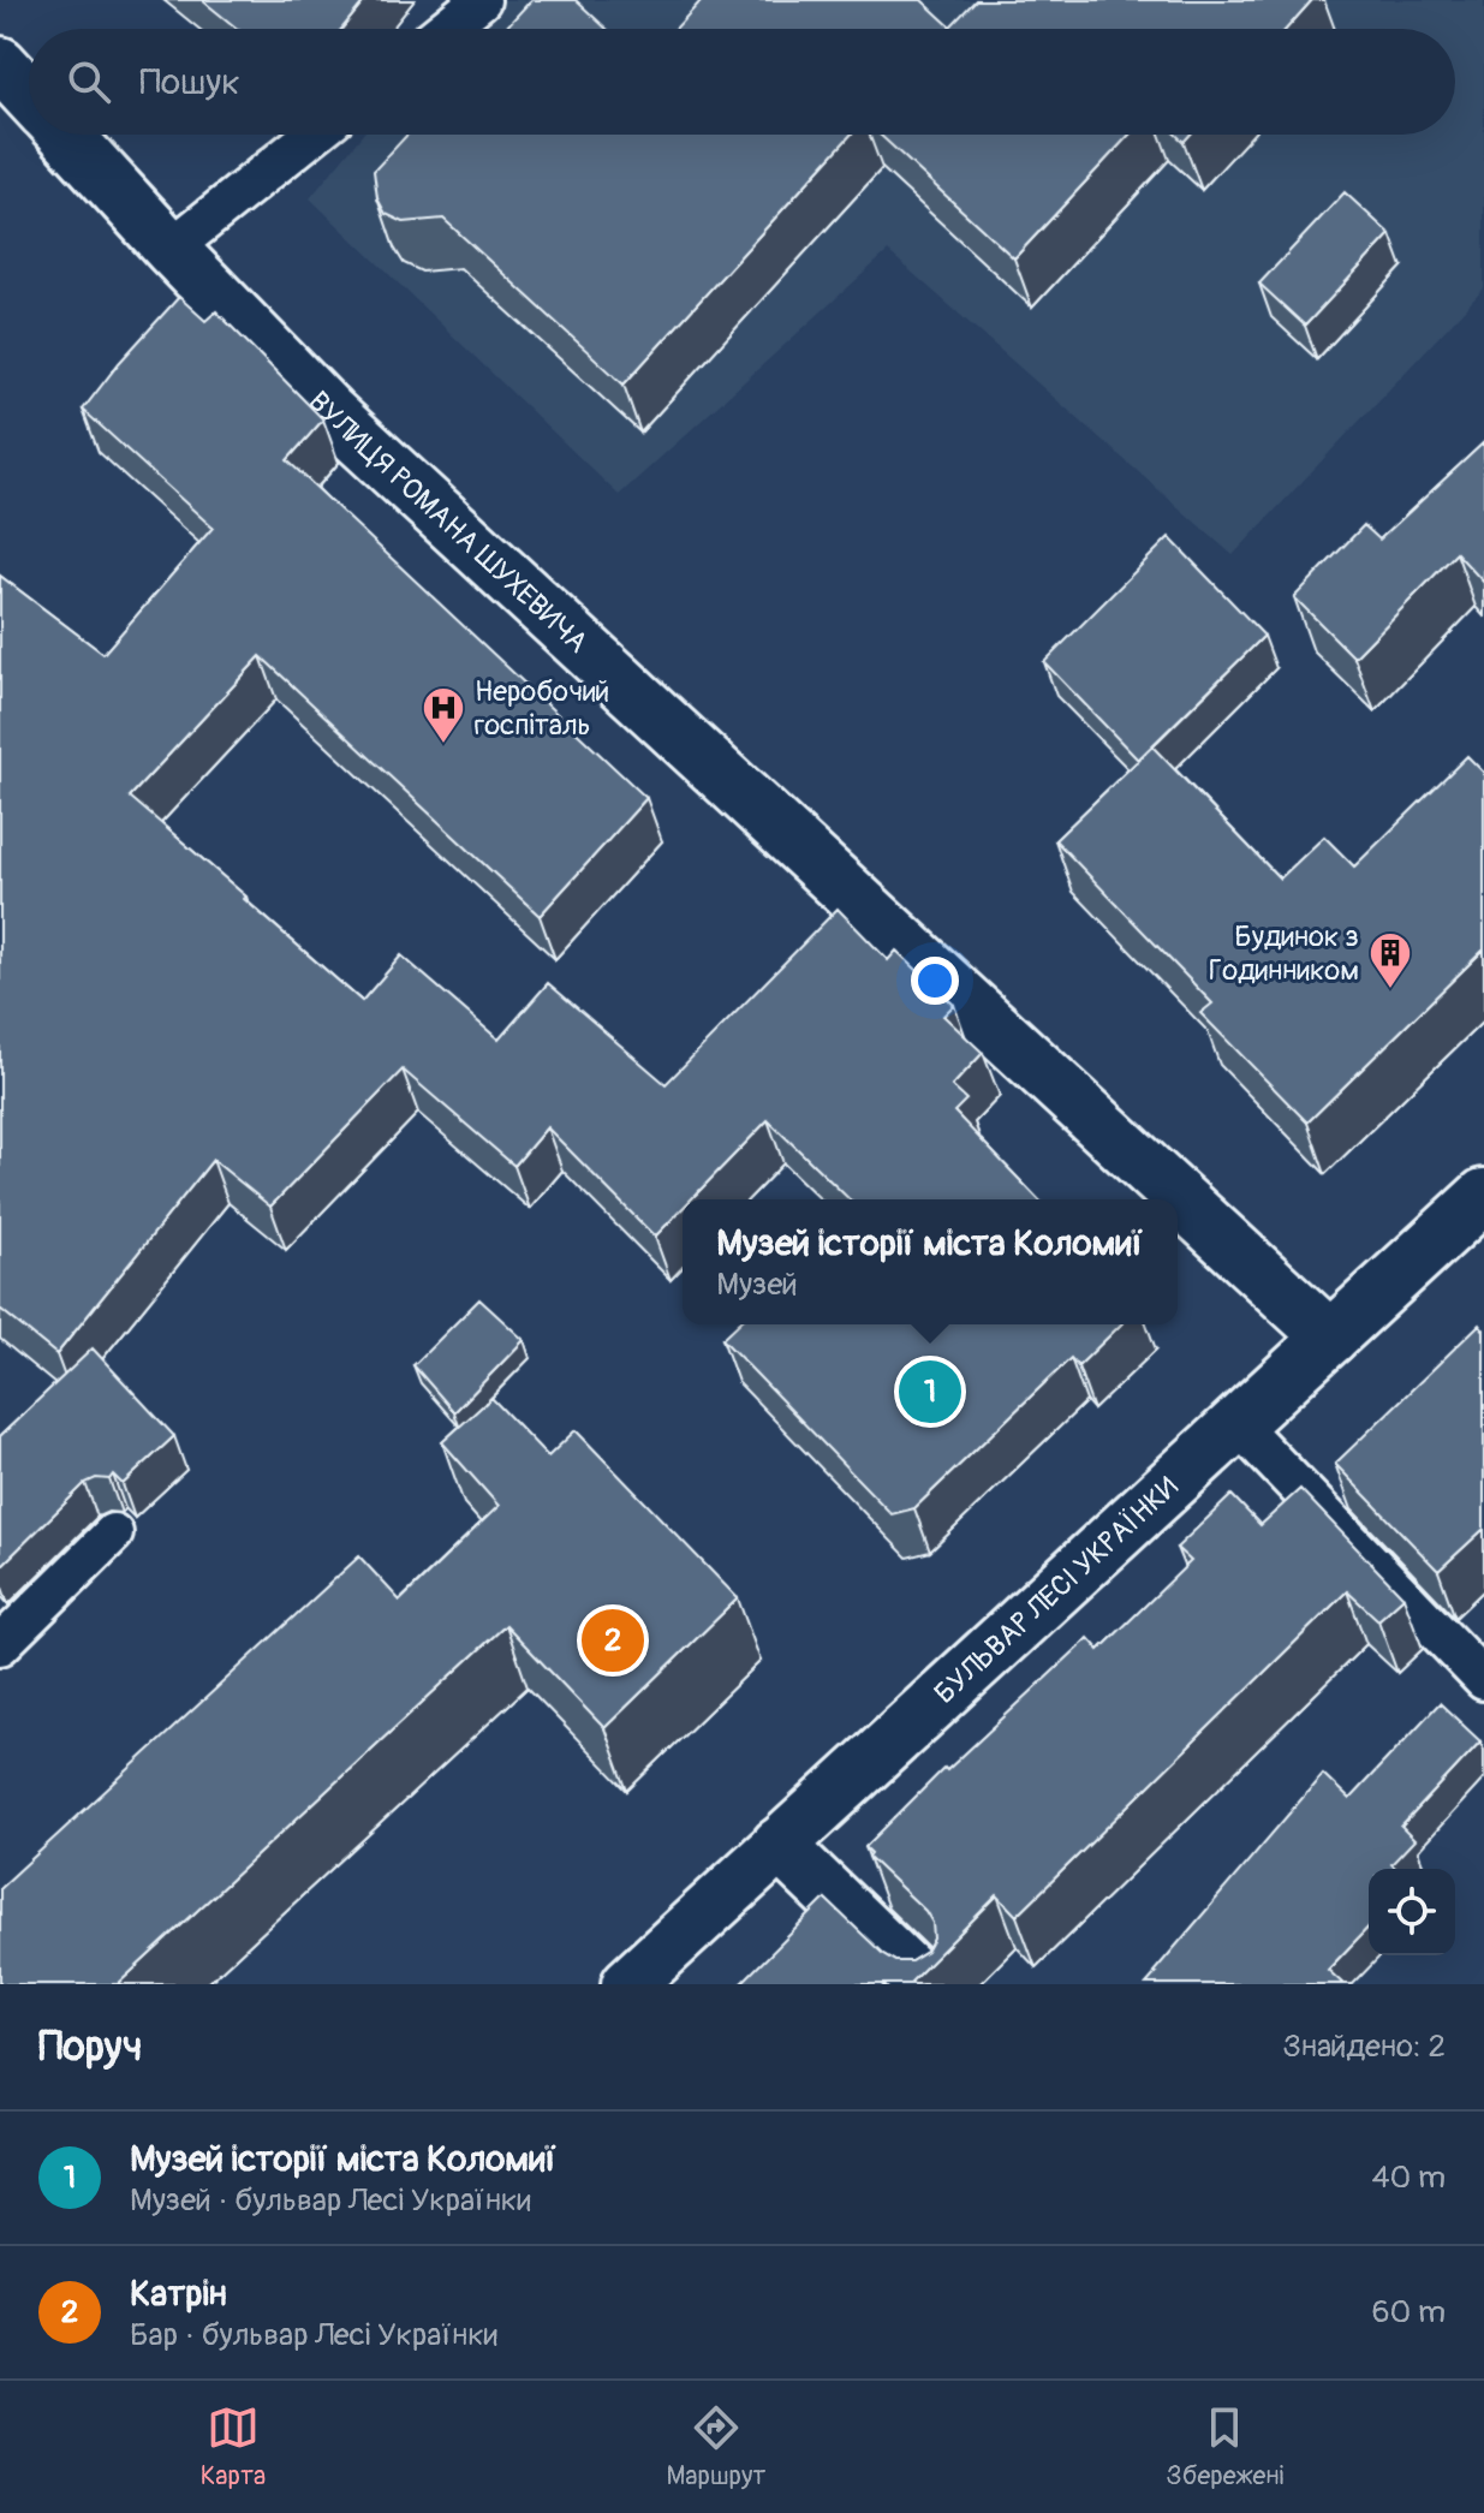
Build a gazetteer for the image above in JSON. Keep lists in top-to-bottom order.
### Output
{
  "streets": {
    "street": ["ВУЛИЦЯ РОМАНА ШУХЕВИЧА", "БУЛЬВАР ЛЕСІ УКРАЇНКИ"]
  },
  "crossings": [
    ["ВУЛИЦЯ РОМАНА ШУХЕВИЧА", "БУЛЬВАР ЛЕСІ УКРАЇНКИ"]
  ],
  "places": {
    "hospital": ["Неробочий госпіталь"],
    "building": ["Будинок з Годинником"]
  },
  "page": {
    "search": "Пошук",
    "popup": ["Музей історії міста Коломиї", "Музей"],
    "pins": ["1", "2"],
    "heading": ["Поруч", "Знайдено: 2"],
    "list": [
      {
        "mark": "1",
        "name": "Музей історії міста Коломиї",
        "note": "Музей · бульвар Лесі Українки",
        "value": "40 m"
      },
      {
        "mark": "2",
        "name": "Катрін",
        "note": "Бар · бульвар Лесі Українки",
        "value": "60 m"
      }
    ],
    "nav": ["Карта", "Маршрут", "Збережені"]
  }
}
